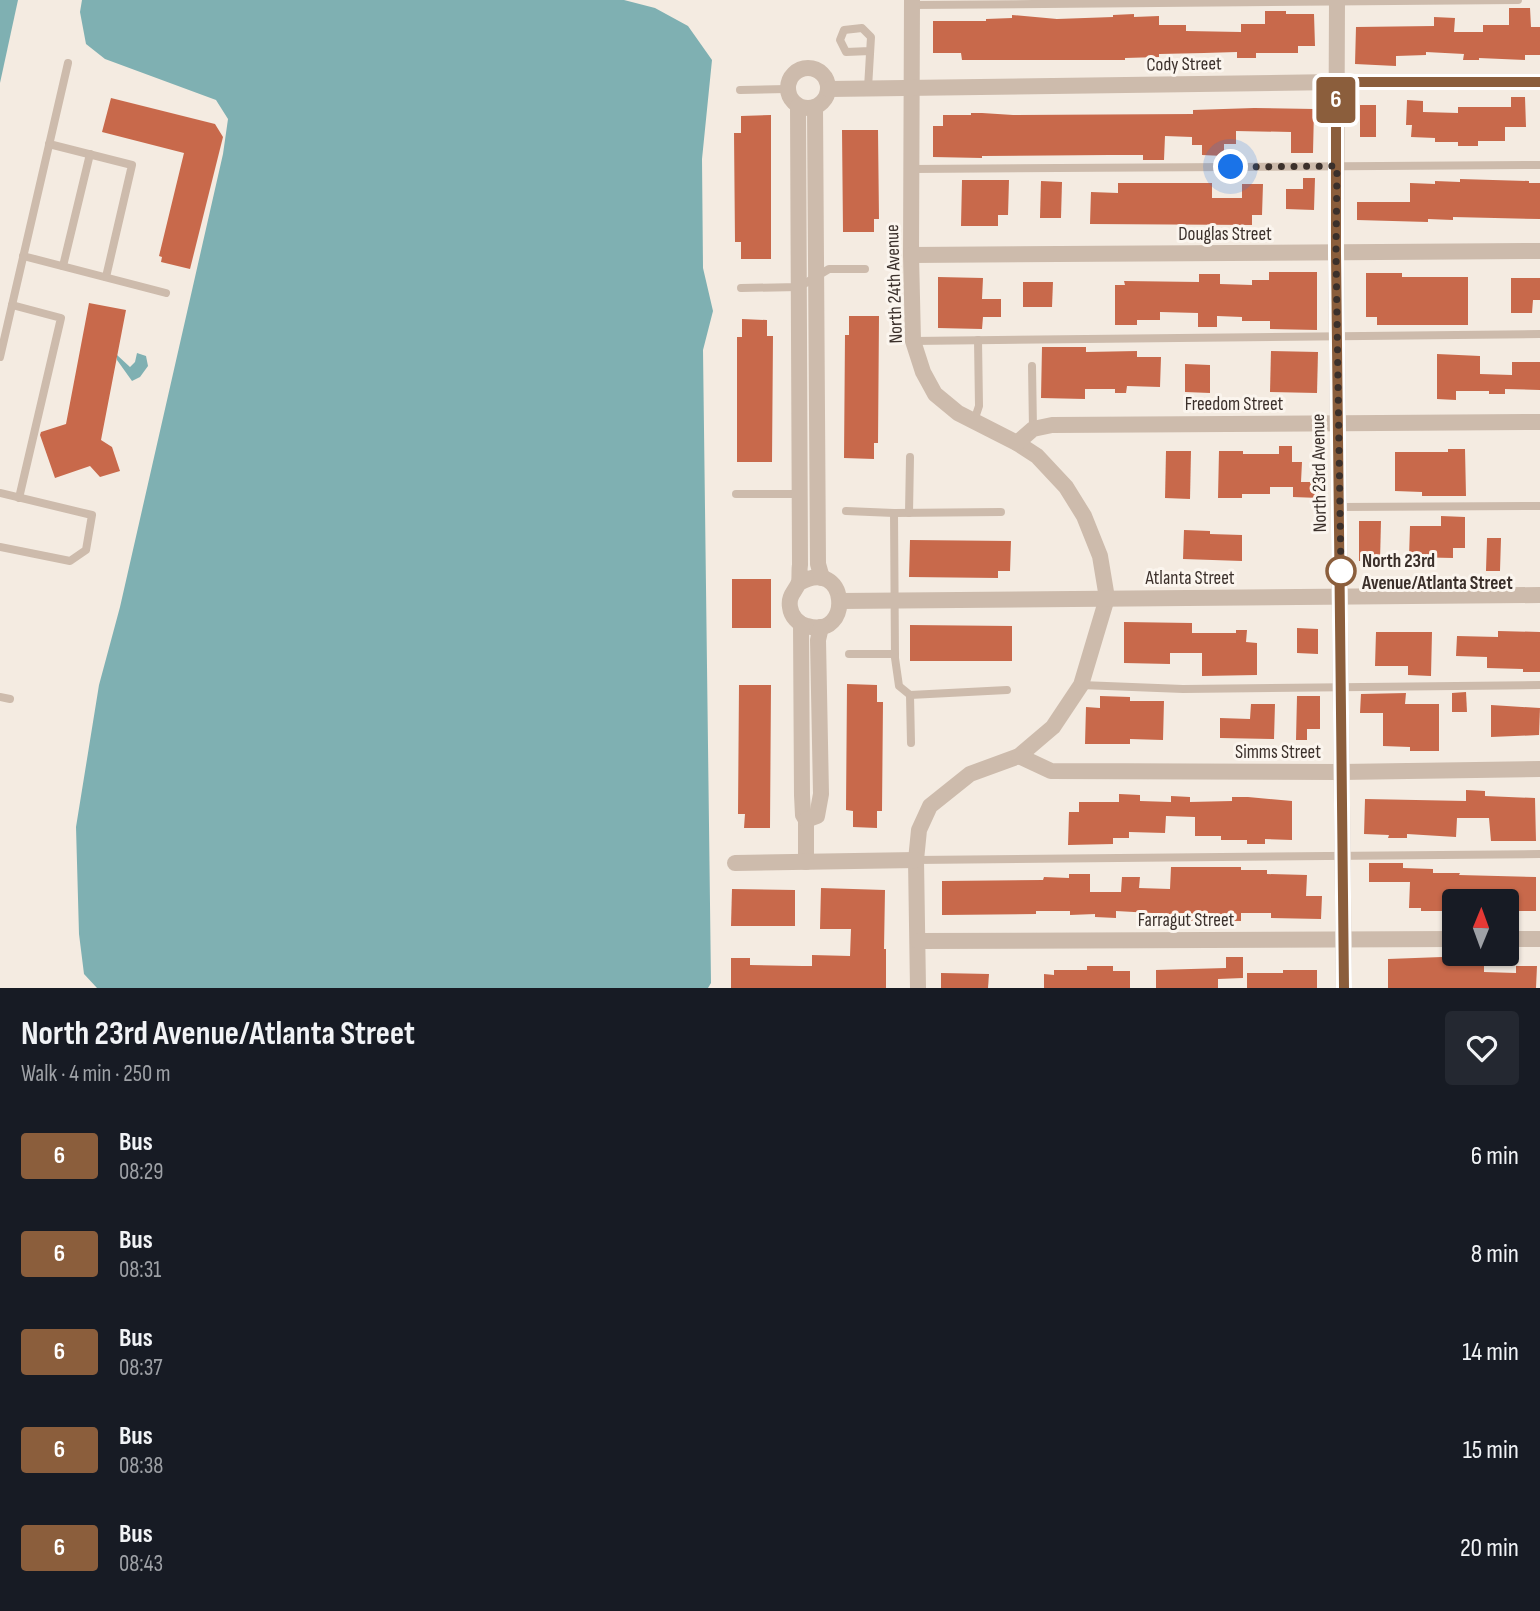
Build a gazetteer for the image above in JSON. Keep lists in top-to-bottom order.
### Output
{
  "streets": {
    "street": [
      "Cody Street",
      "Douglas Street",
      "North 24th Avenue",
      "Freedom Street",
      "North 23rd Avenue",
      "Atlanta Street",
      "Simms Street",
      "Farragut Street"
    ]
  },
  "crossings": [
    ["Cody Street", "North 24th Avenue"],
    ["Cody Street", "North 23rd Avenue"],
    ["Douglas Street", "North 24th Avenue"],
    ["Douglas Street", "North 23rd Avenue"],
    ["North 24th Avenue", "Atlanta Street"],
    ["North 24th Avenue", "Simms Street"],
    ["North 24th Avenue", "Farragut Street"],
    ["Freedom Street", "North 23rd Avenue"],
    ["North 23rd Avenue", "Atlanta Street"],
    ["North 23rd Avenue", "Simms Street"],
    ["North 23rd Avenue", "Farragut Street"]
  ],
  "places": ["North 23rd Avenue/Atlanta Street"],
  "lines": ["bus line 6"],
  "north": "top",
  "page": {
    "on_map": "6",
    "heading": ["North 23rd Avenue/Atlanta Street", "Walk · 4 min · 250 m"],
    "list": [
      {
        "mark": "6",
        "name": "Bus",
        "note": "08:29",
        "value": "6 min"
      },
      {
        "mark": "6",
        "name": "Bus",
        "note": "08:31",
        "value": "8 min"
      },
      {
        "mark": "6",
        "name": "Bus",
        "note": "08:37",
        "value": "14 min"
      },
      {
        "mark": "6",
        "name": "Bus",
        "note": "08:38",
        "value": "15 min"
      },
      {
        "mark": "6",
        "name": "Bus",
        "note": "08:43",
        "value": "20 min"
      }
    ]
  }
}
